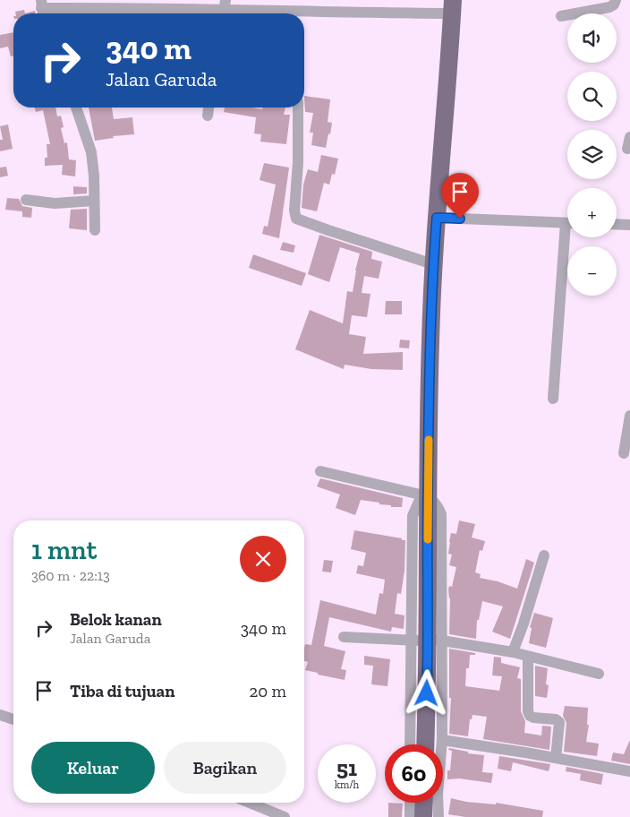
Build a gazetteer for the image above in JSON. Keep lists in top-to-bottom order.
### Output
{
  "page": {
    "map_buttons": ["+", "−"],
    "turn": ["340 m", "Jalan Garuda"],
    "heading": ["1 mnt", "360 m · 22:13"],
    "list": [
      {
        "name": "Belok kanan",
        "note": "Jalan Garuda",
        "value": "340 m"
      },
      {
        "name": "Tiba di tujuan",
        "value": "20 m"
      }
    ],
    "buttons": ["Keluar", "Bagikan"],
    "speed": "51 km/h",
    "limit": "60"
  }
}
